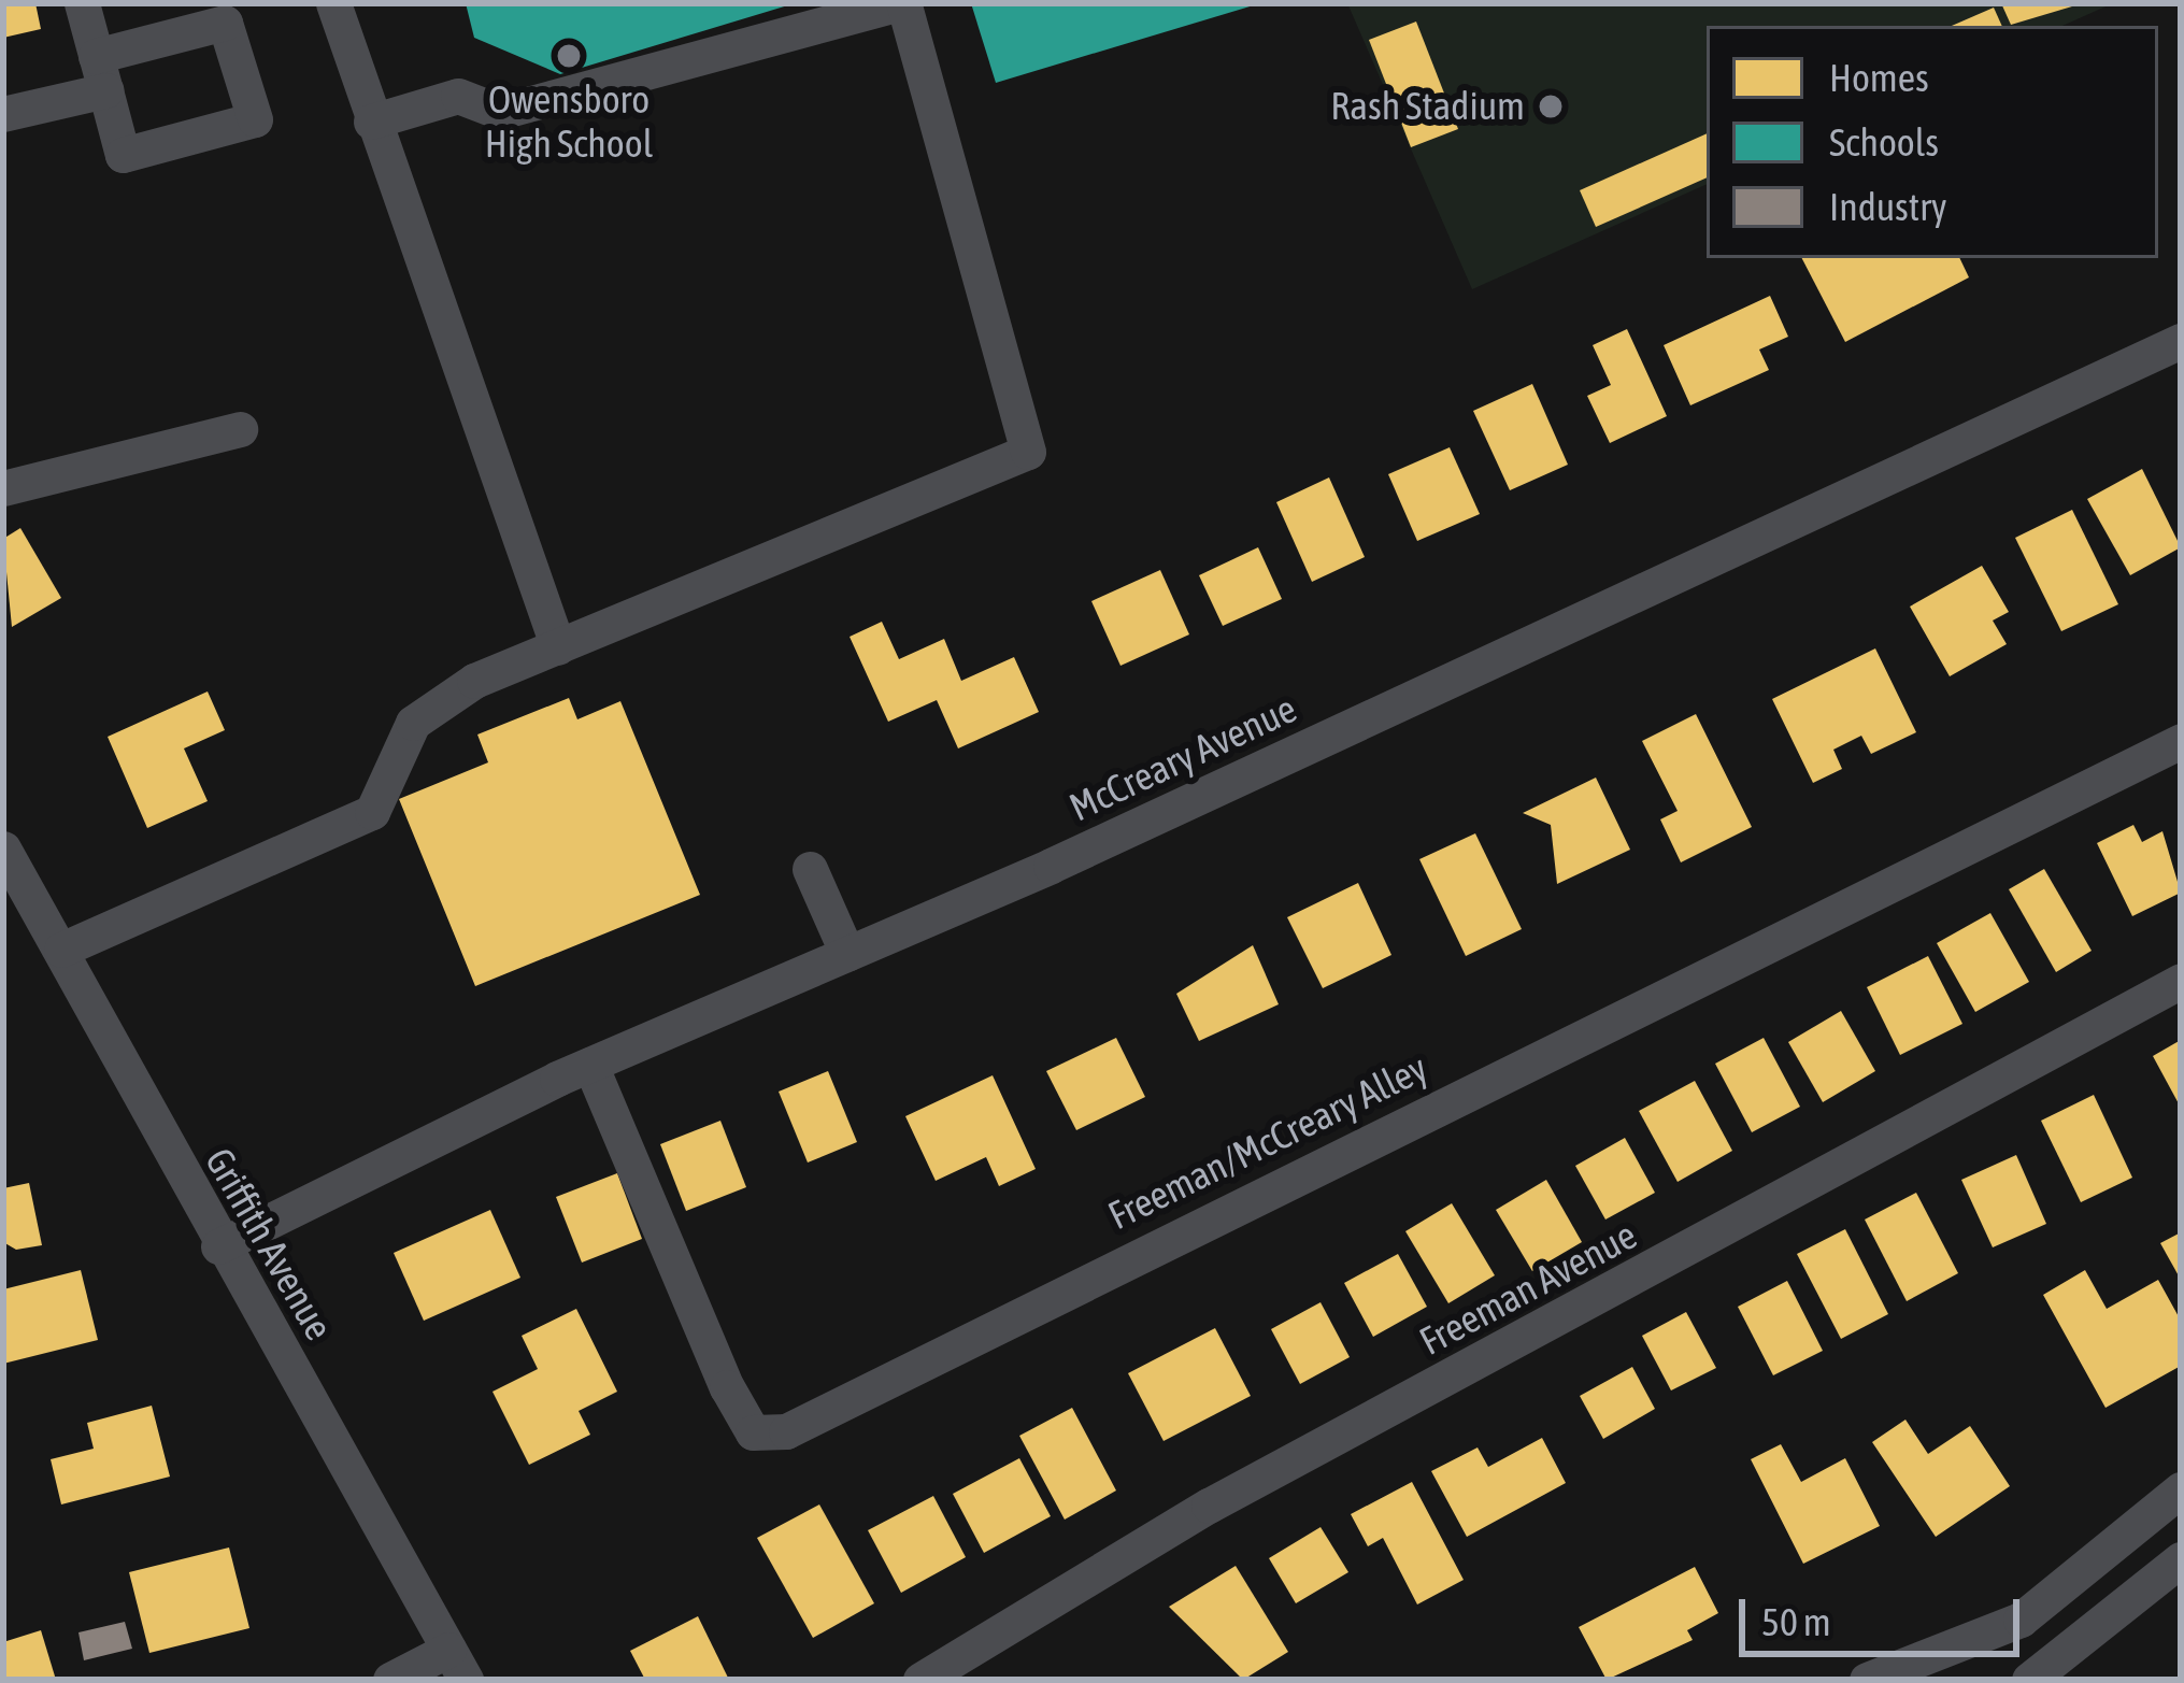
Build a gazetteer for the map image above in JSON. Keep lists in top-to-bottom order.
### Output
{
  "streets": {
    "street": [
      "McCreary Avenue",
      "Freeman/McCreary Alley",
      "Griffith Avenue",
      "Freeman Avenue"
    ]
  },
  "crossings": [
    ["McCreary Avenue", "Freeman/McCreary Alley"],
    ["McCreary Avenue", "Griffith Avenue"]
  ],
  "places": ["Owensboro High School", "Rash Stadium"],
  "legend": ["Homes", "Schools", "Industry"],
  "scale_bar": "50 m"
}
